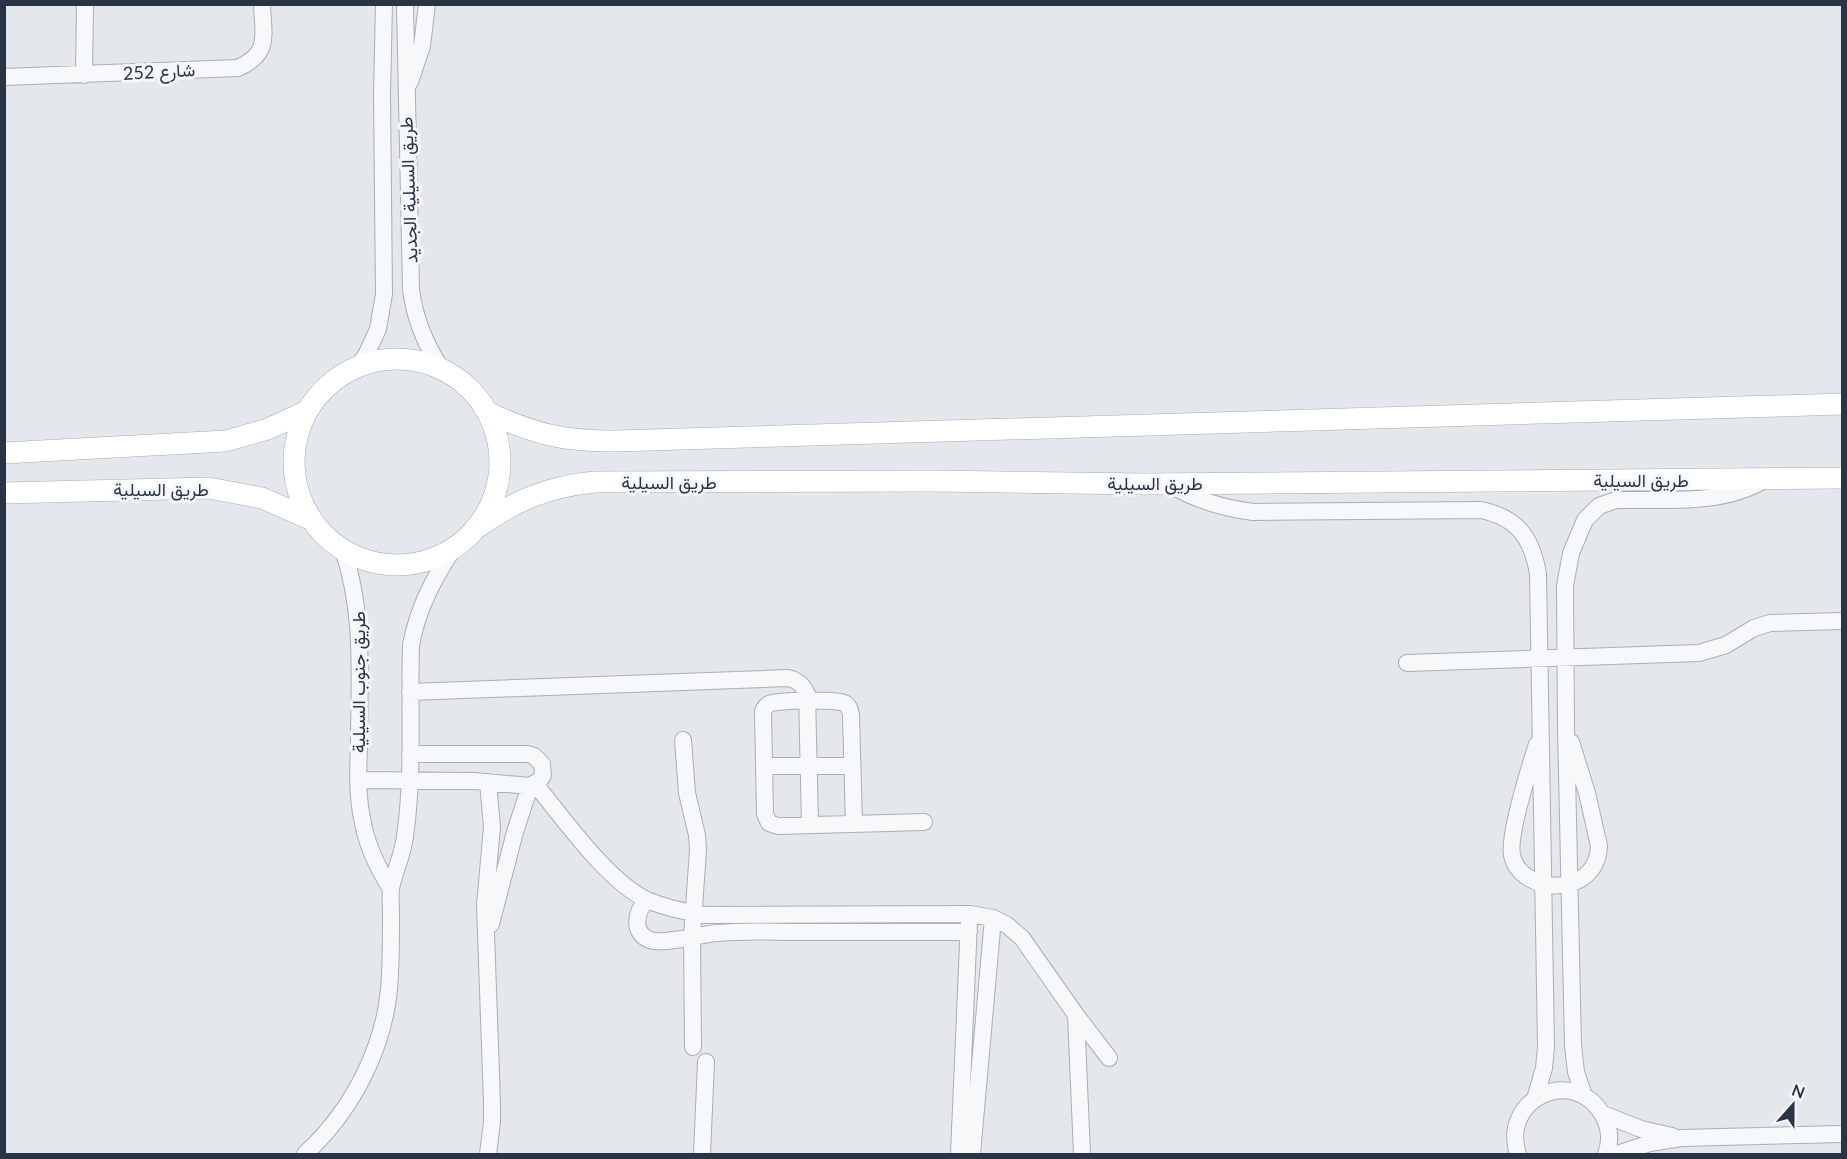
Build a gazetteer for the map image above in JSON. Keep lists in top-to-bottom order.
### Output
{
  "streets": {
    "main road": ["طريق السيلية"],
    "street": ["شارع 252", "طريق السيلية الجديد", "طريق جنوب السيلية"]
  },
  "crossings": [
    ["طريق السيلية الجديد", "طريق السيلية"],
    ["طريق السيلية الجديد", "طريق جنوب السيلية"],
    ["طريق السيلية", "طريق جنوب السيلية"]
  ],
  "north": "top"
}
